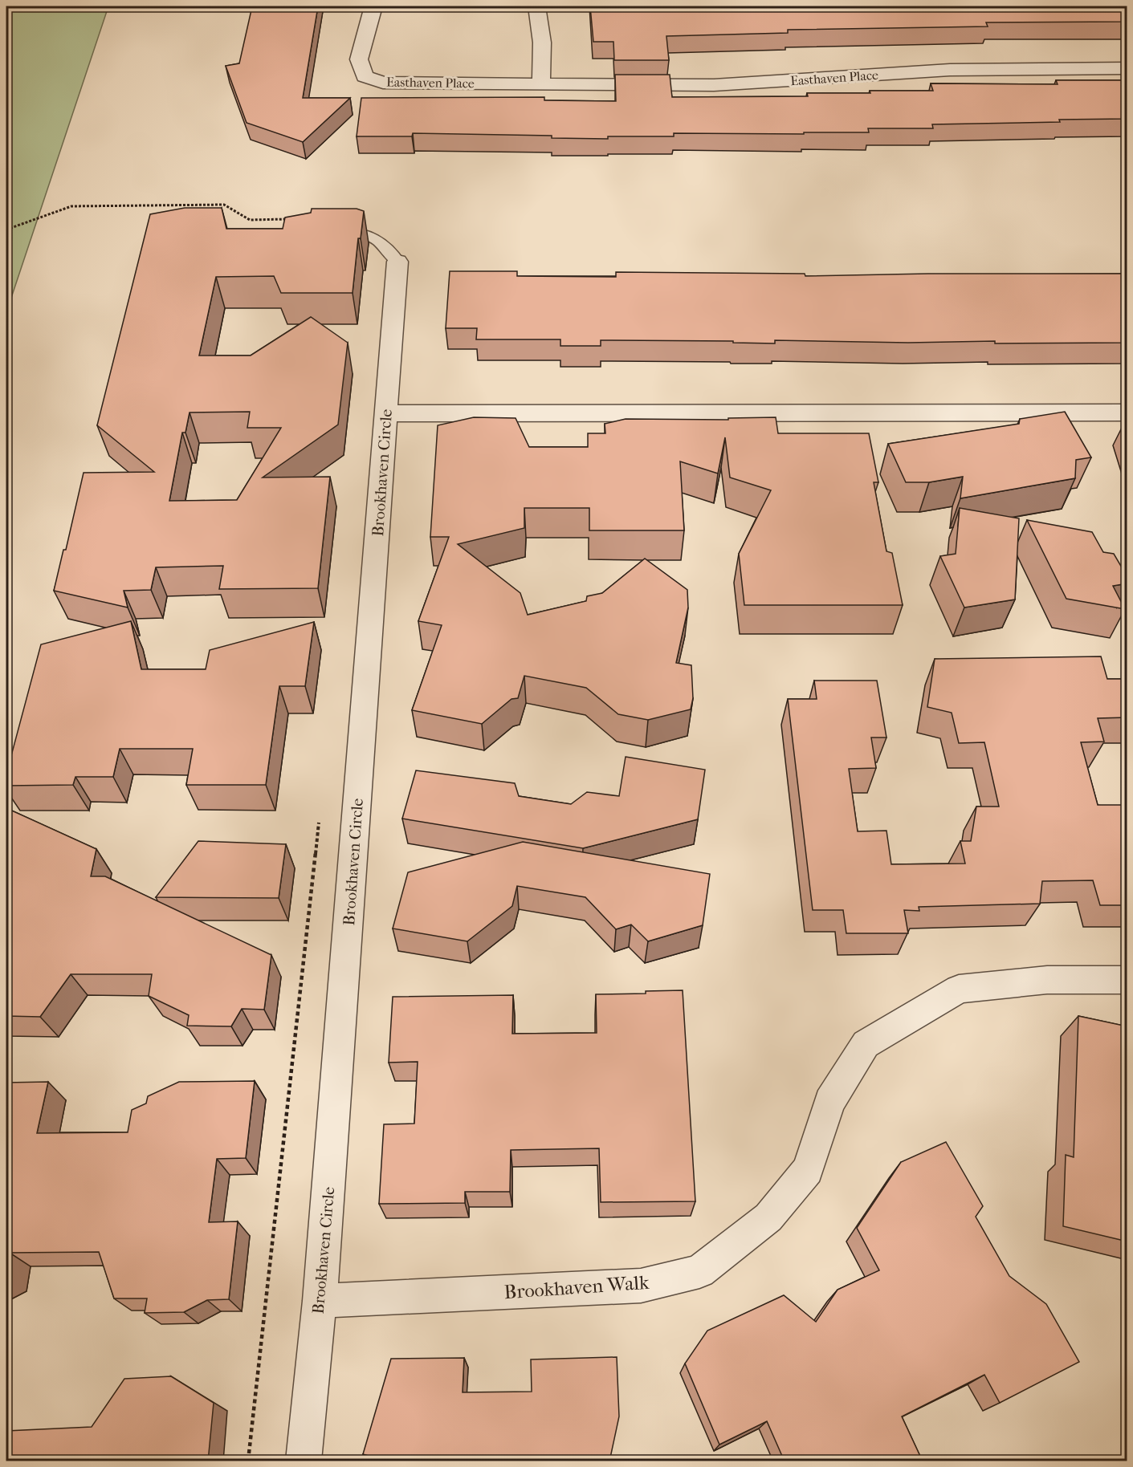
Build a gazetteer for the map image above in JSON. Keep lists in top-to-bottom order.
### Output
{
  "streets": {
    "street": ["Easthaven Place", "Brookhaven Circle", "Brookhaven Walk"]
  },
  "crossings": [
    ["Brookhaven Circle", "Brookhaven Walk"]
  ]
}
